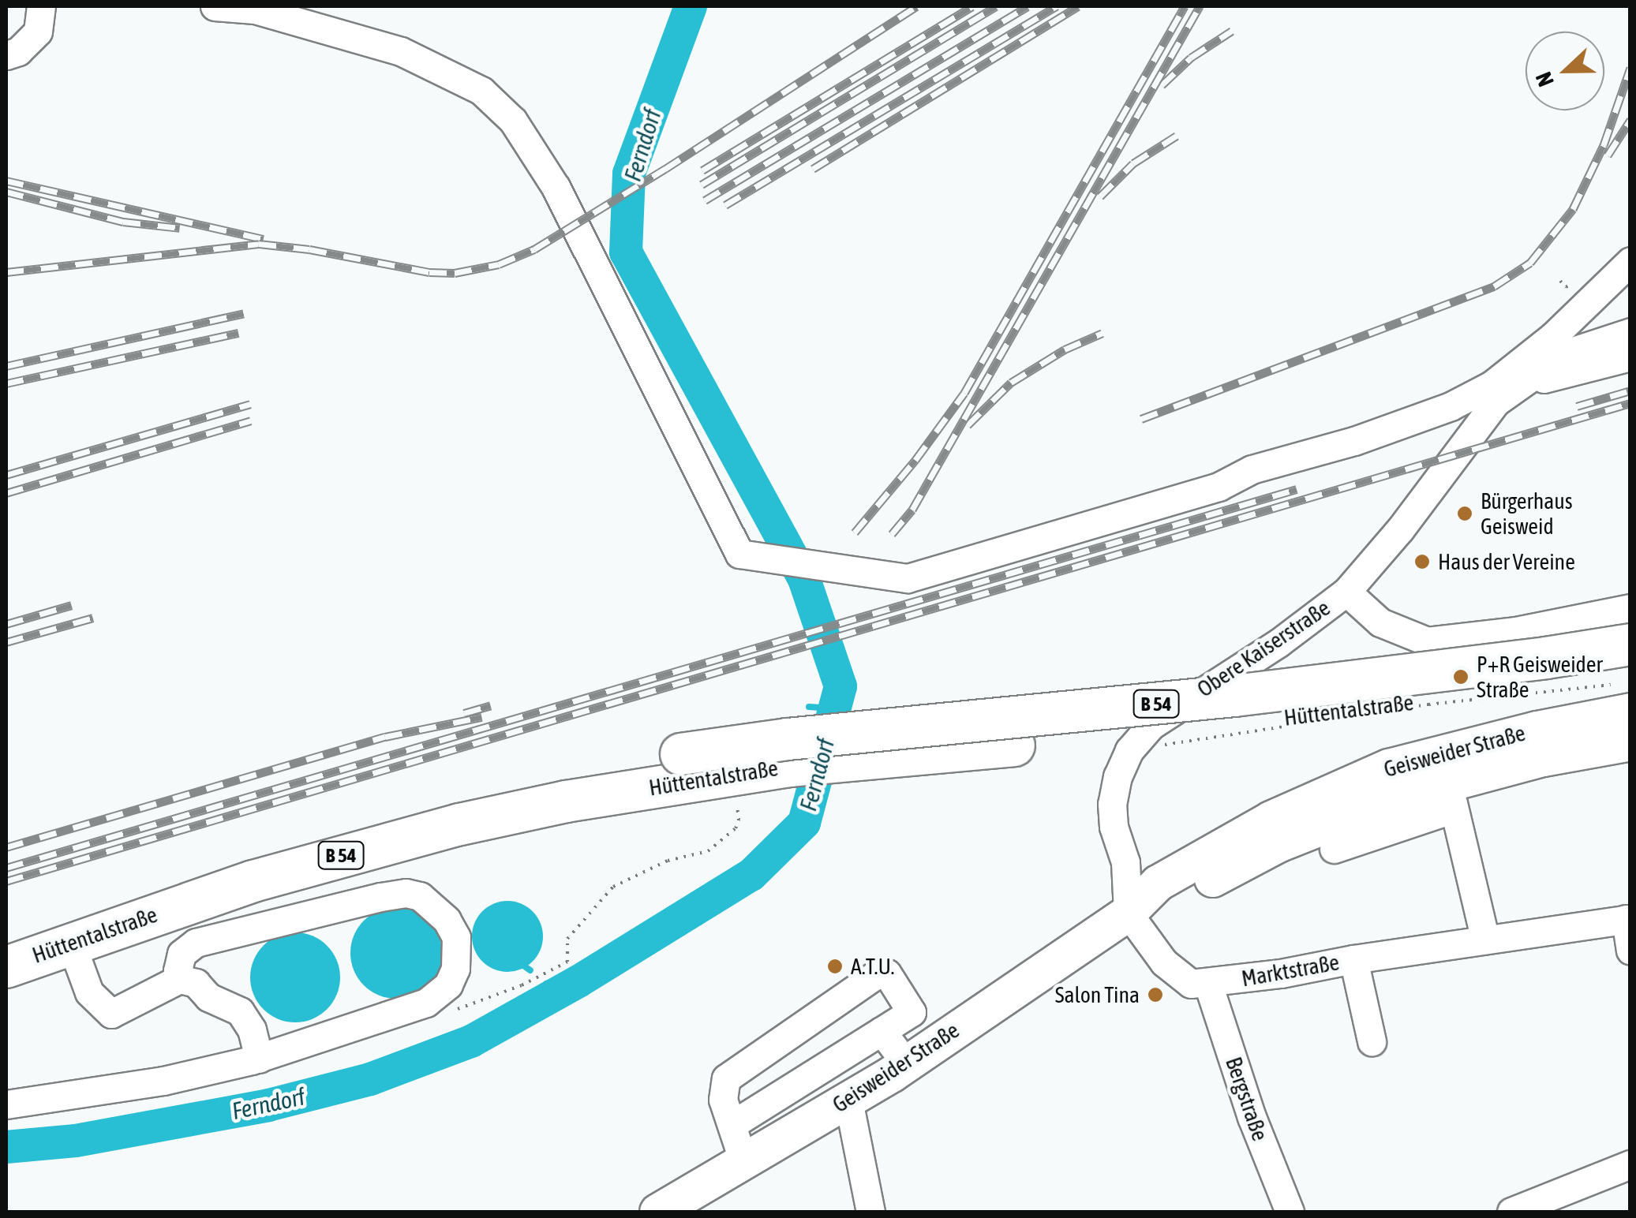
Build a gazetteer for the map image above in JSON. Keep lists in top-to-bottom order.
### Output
{
  "streets": {
    "highway": ["B 54", "Hüttentalstraße"],
    "main road": ["Geisweider Straße"],
    "street": ["Obere Kaiserstraße", "Marktstraße", "Bergstraße"]
  },
  "crossings": [
    ["Obere Kaiserstraße", "Geisweider Straße"],
    ["Hüttentalstraße", "Geisweider Straße"],
    ["Marktstraße", "Bergstraße"]
  ],
  "water": ["Ferndorf"],
  "places": [
    "Bürgerhaus Geisweid",
    "Haus der Vereine",
    "P+R Geisweider Straße",
    "A.T.U.",
    "Salon Tina"
  ],
  "north": "left"
}
